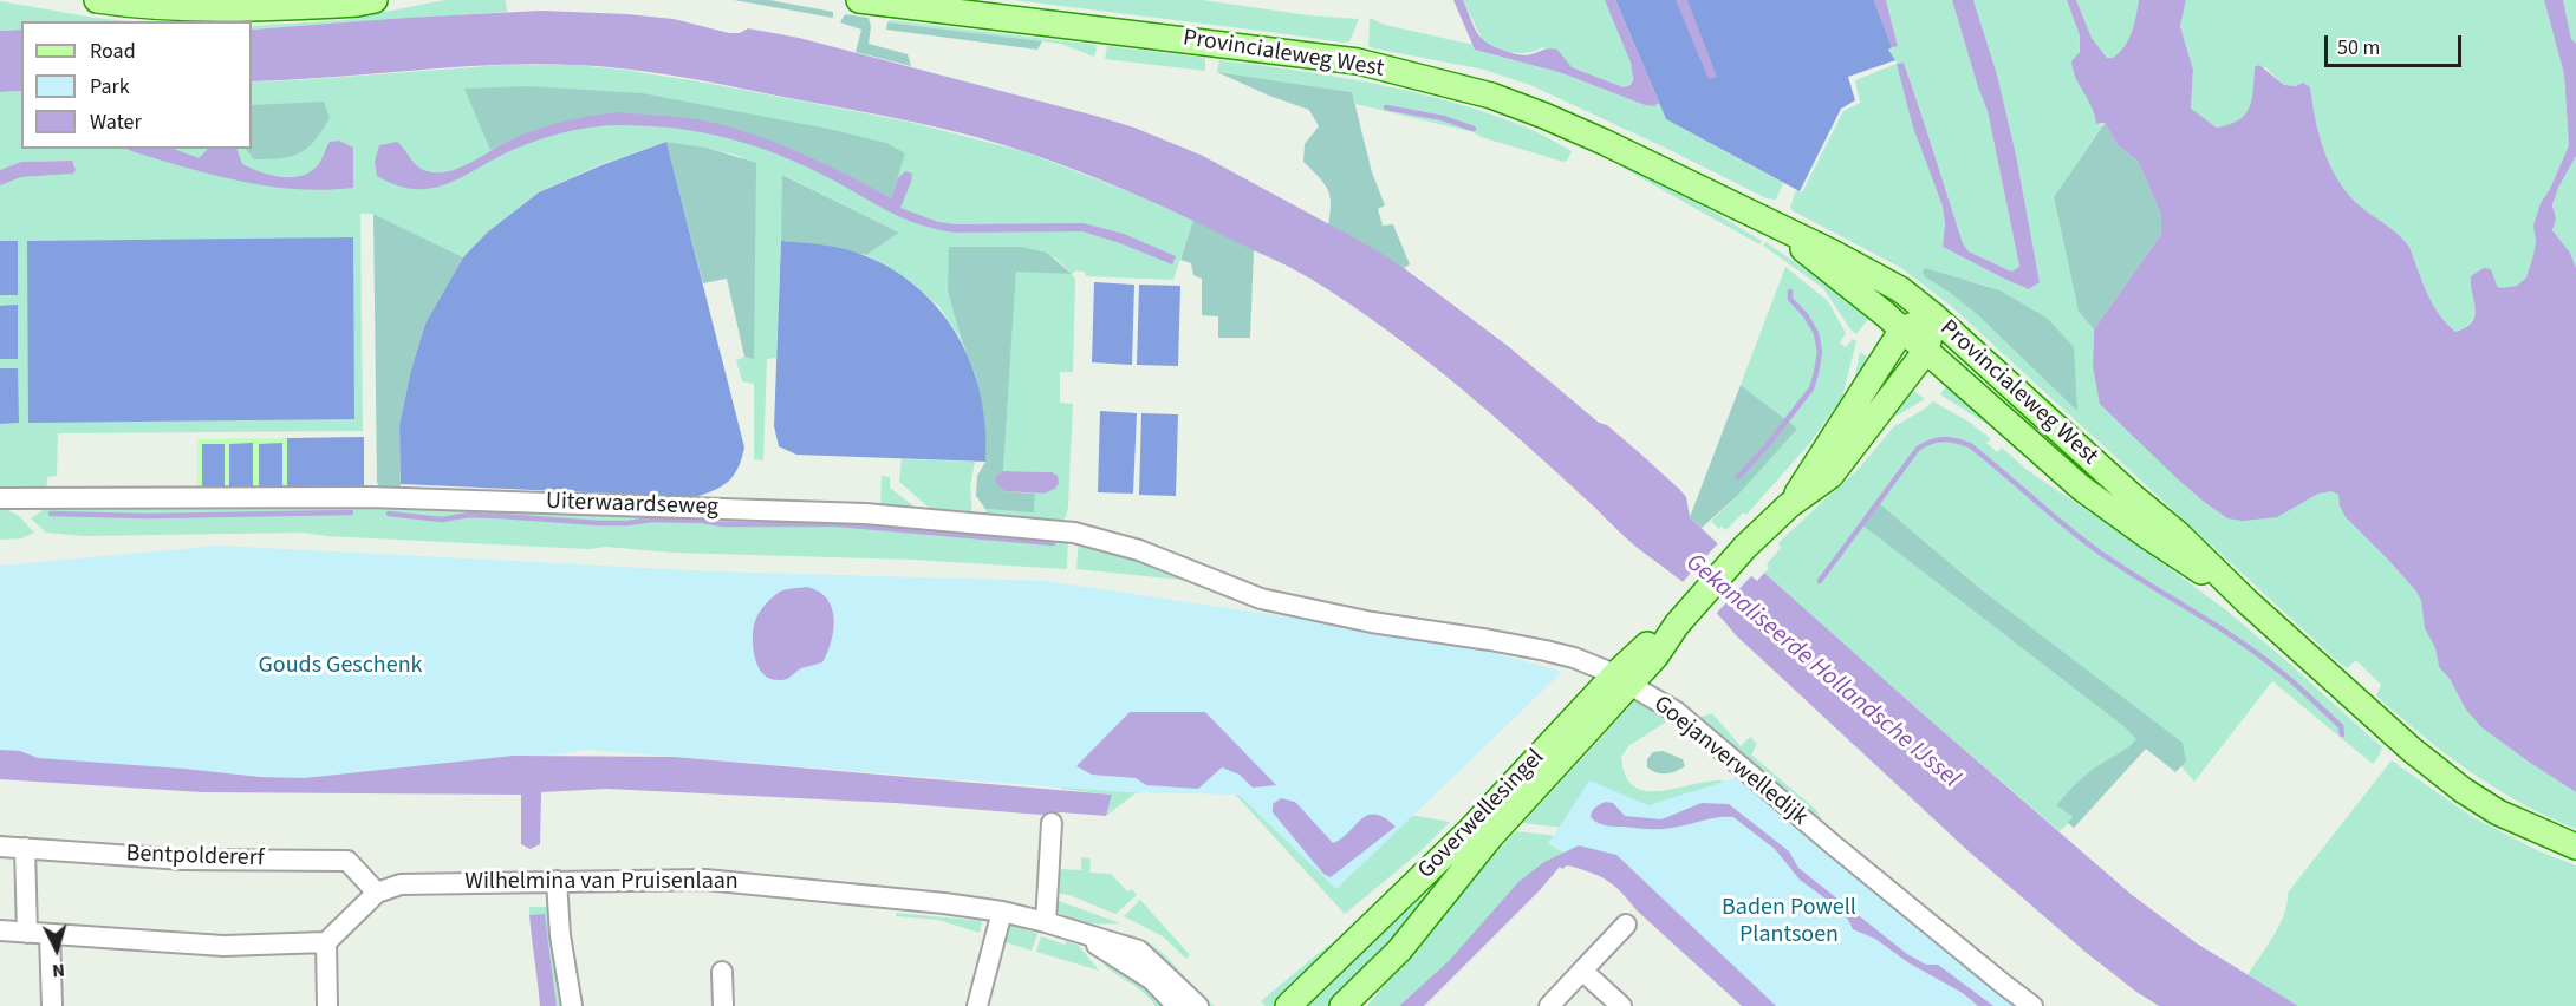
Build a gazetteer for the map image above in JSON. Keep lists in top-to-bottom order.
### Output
{
  "streets": {
    "main road": ["Provincialeweg West", "Goverwellesingel"],
    "street": [
      "Uiterwaardseweg",
      "Goejanverwelledijk",
      "Bentpoldererf",
      "Wilhelmina van Pruisenlaan"
    ]
  },
  "crossings": [
    ["Provincialeweg West", "Goverwellesingel"],
    ["Uiterwaardseweg", "Goejanverwelledijk"],
    ["Goejanverwelledijk", "Goverwellesingel"],
    ["Bentpoldererf", "Wilhelmina van Pruisenlaan"]
  ],
  "water": ["Gekanaliseerde Hollandsche IJssel"],
  "parks": ["Gouds Geschenk", "Baden Powell Plantsoen"],
  "legend": ["Road", "Park", "Water"],
  "scale_bar": "50 m",
  "north": "bottom"
}
